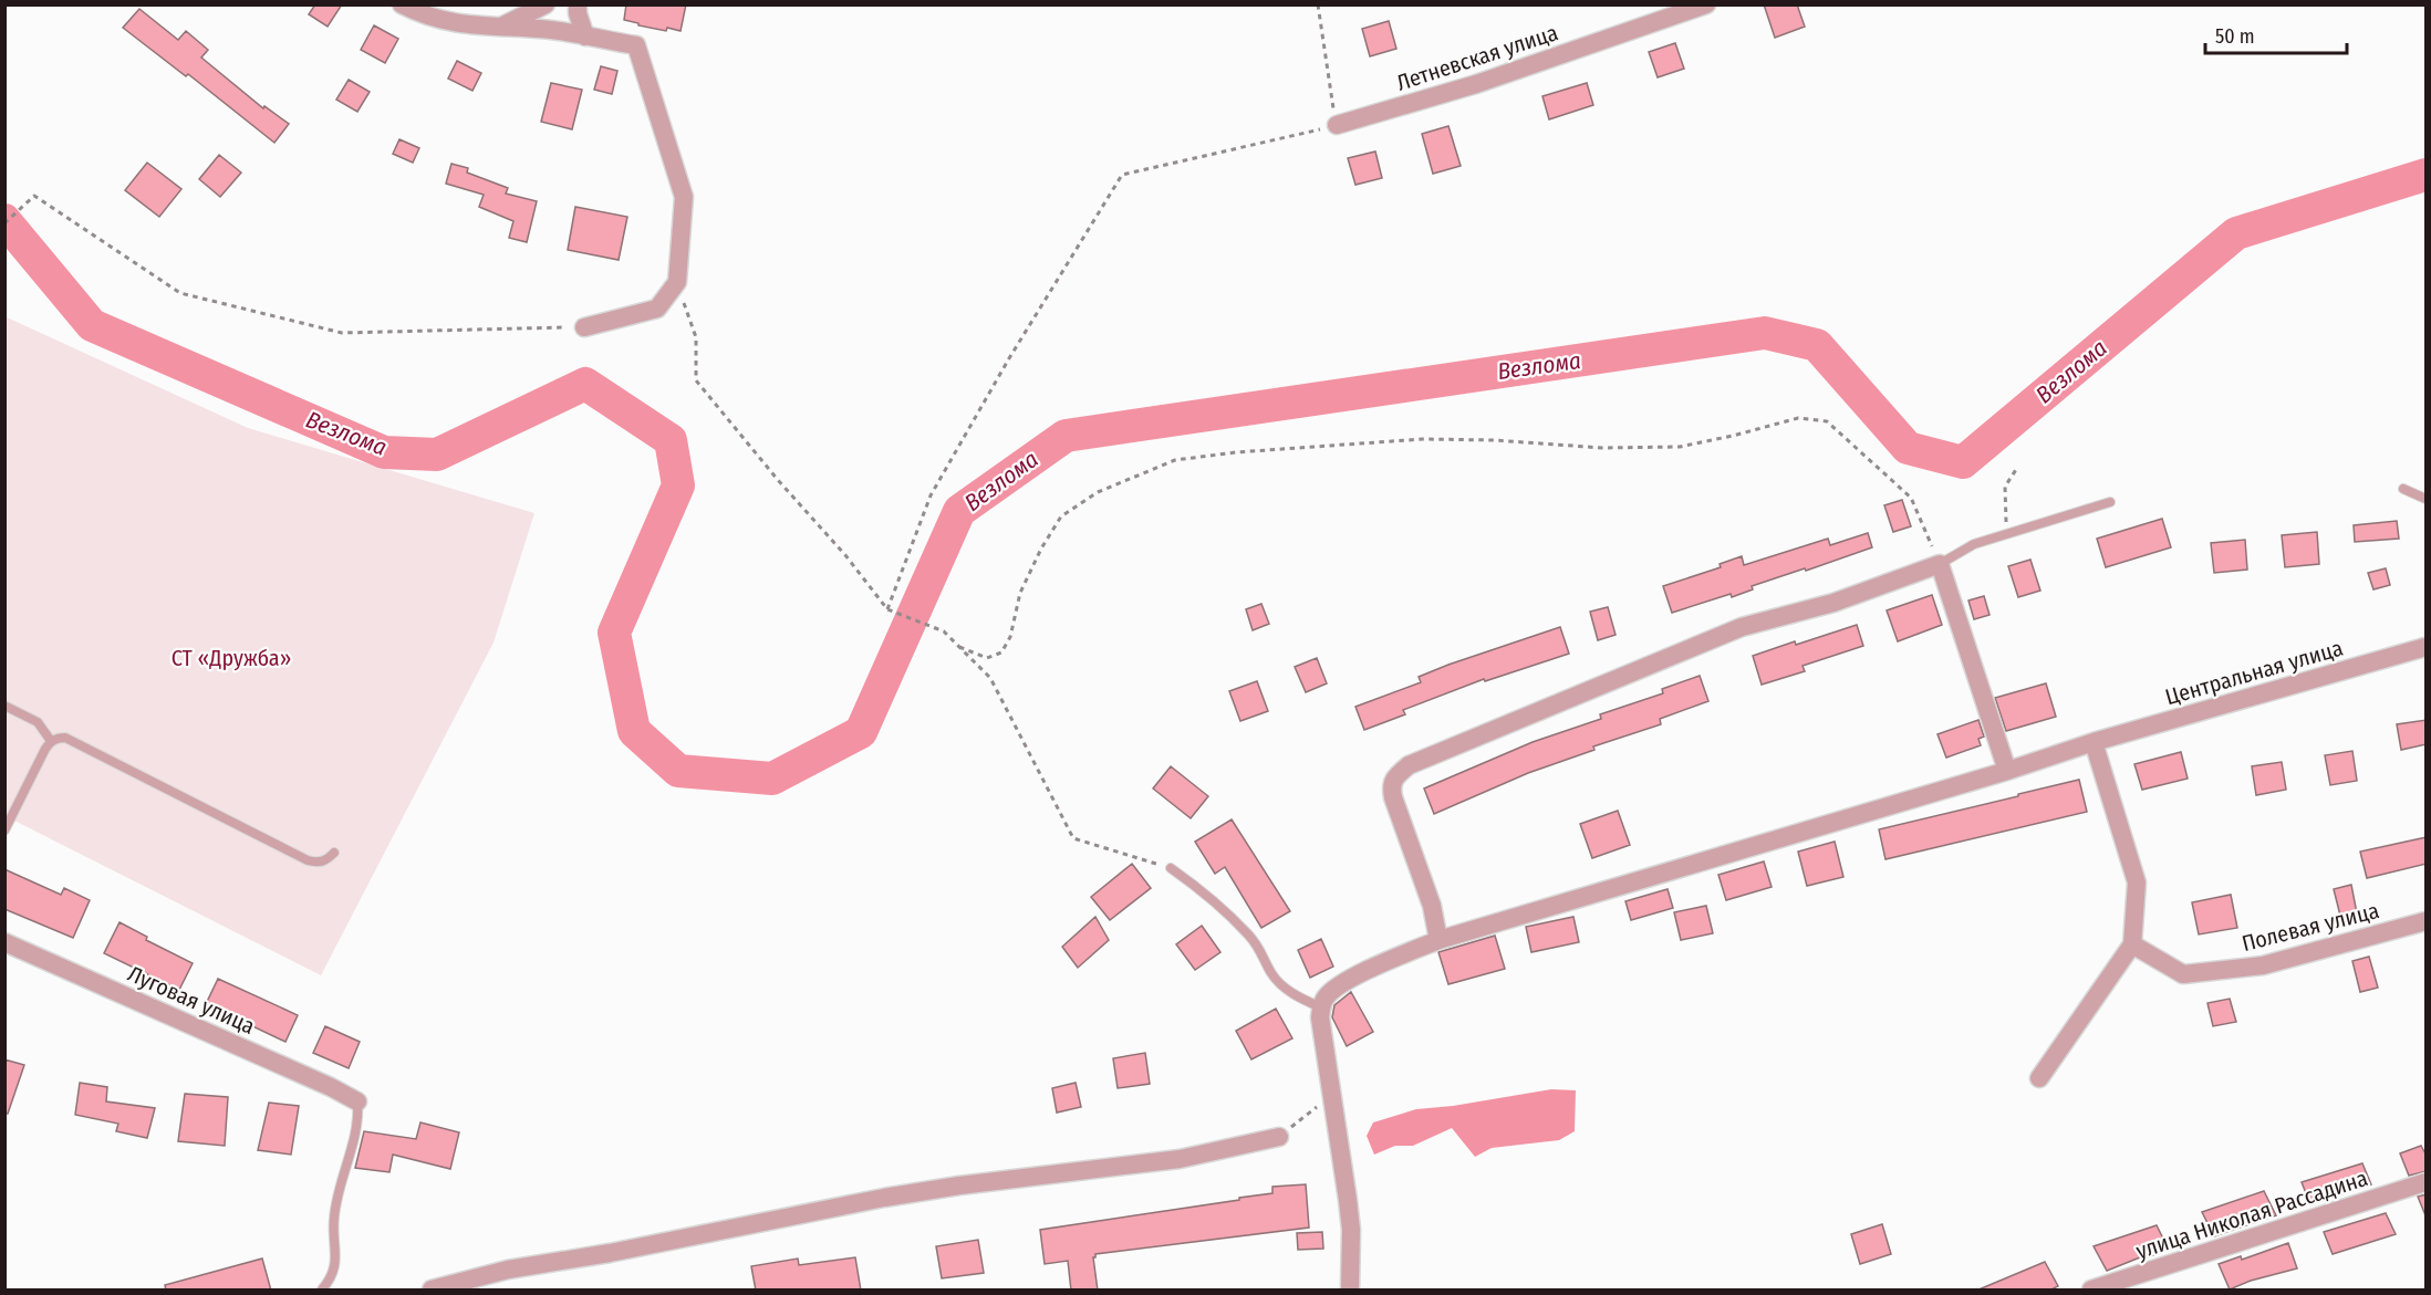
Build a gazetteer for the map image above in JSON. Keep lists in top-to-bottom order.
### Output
{
  "streets": {
    "street": [
      "Летневская улица",
      "Центральная улица",
      "Полевая улица",
      "Луговая улица",
      "улица Николая Рассадина"
    ]
  },
  "water": ["Везлома"],
  "parks": ["СТ «Дружба»"],
  "scale_bar": "50 m"
}
